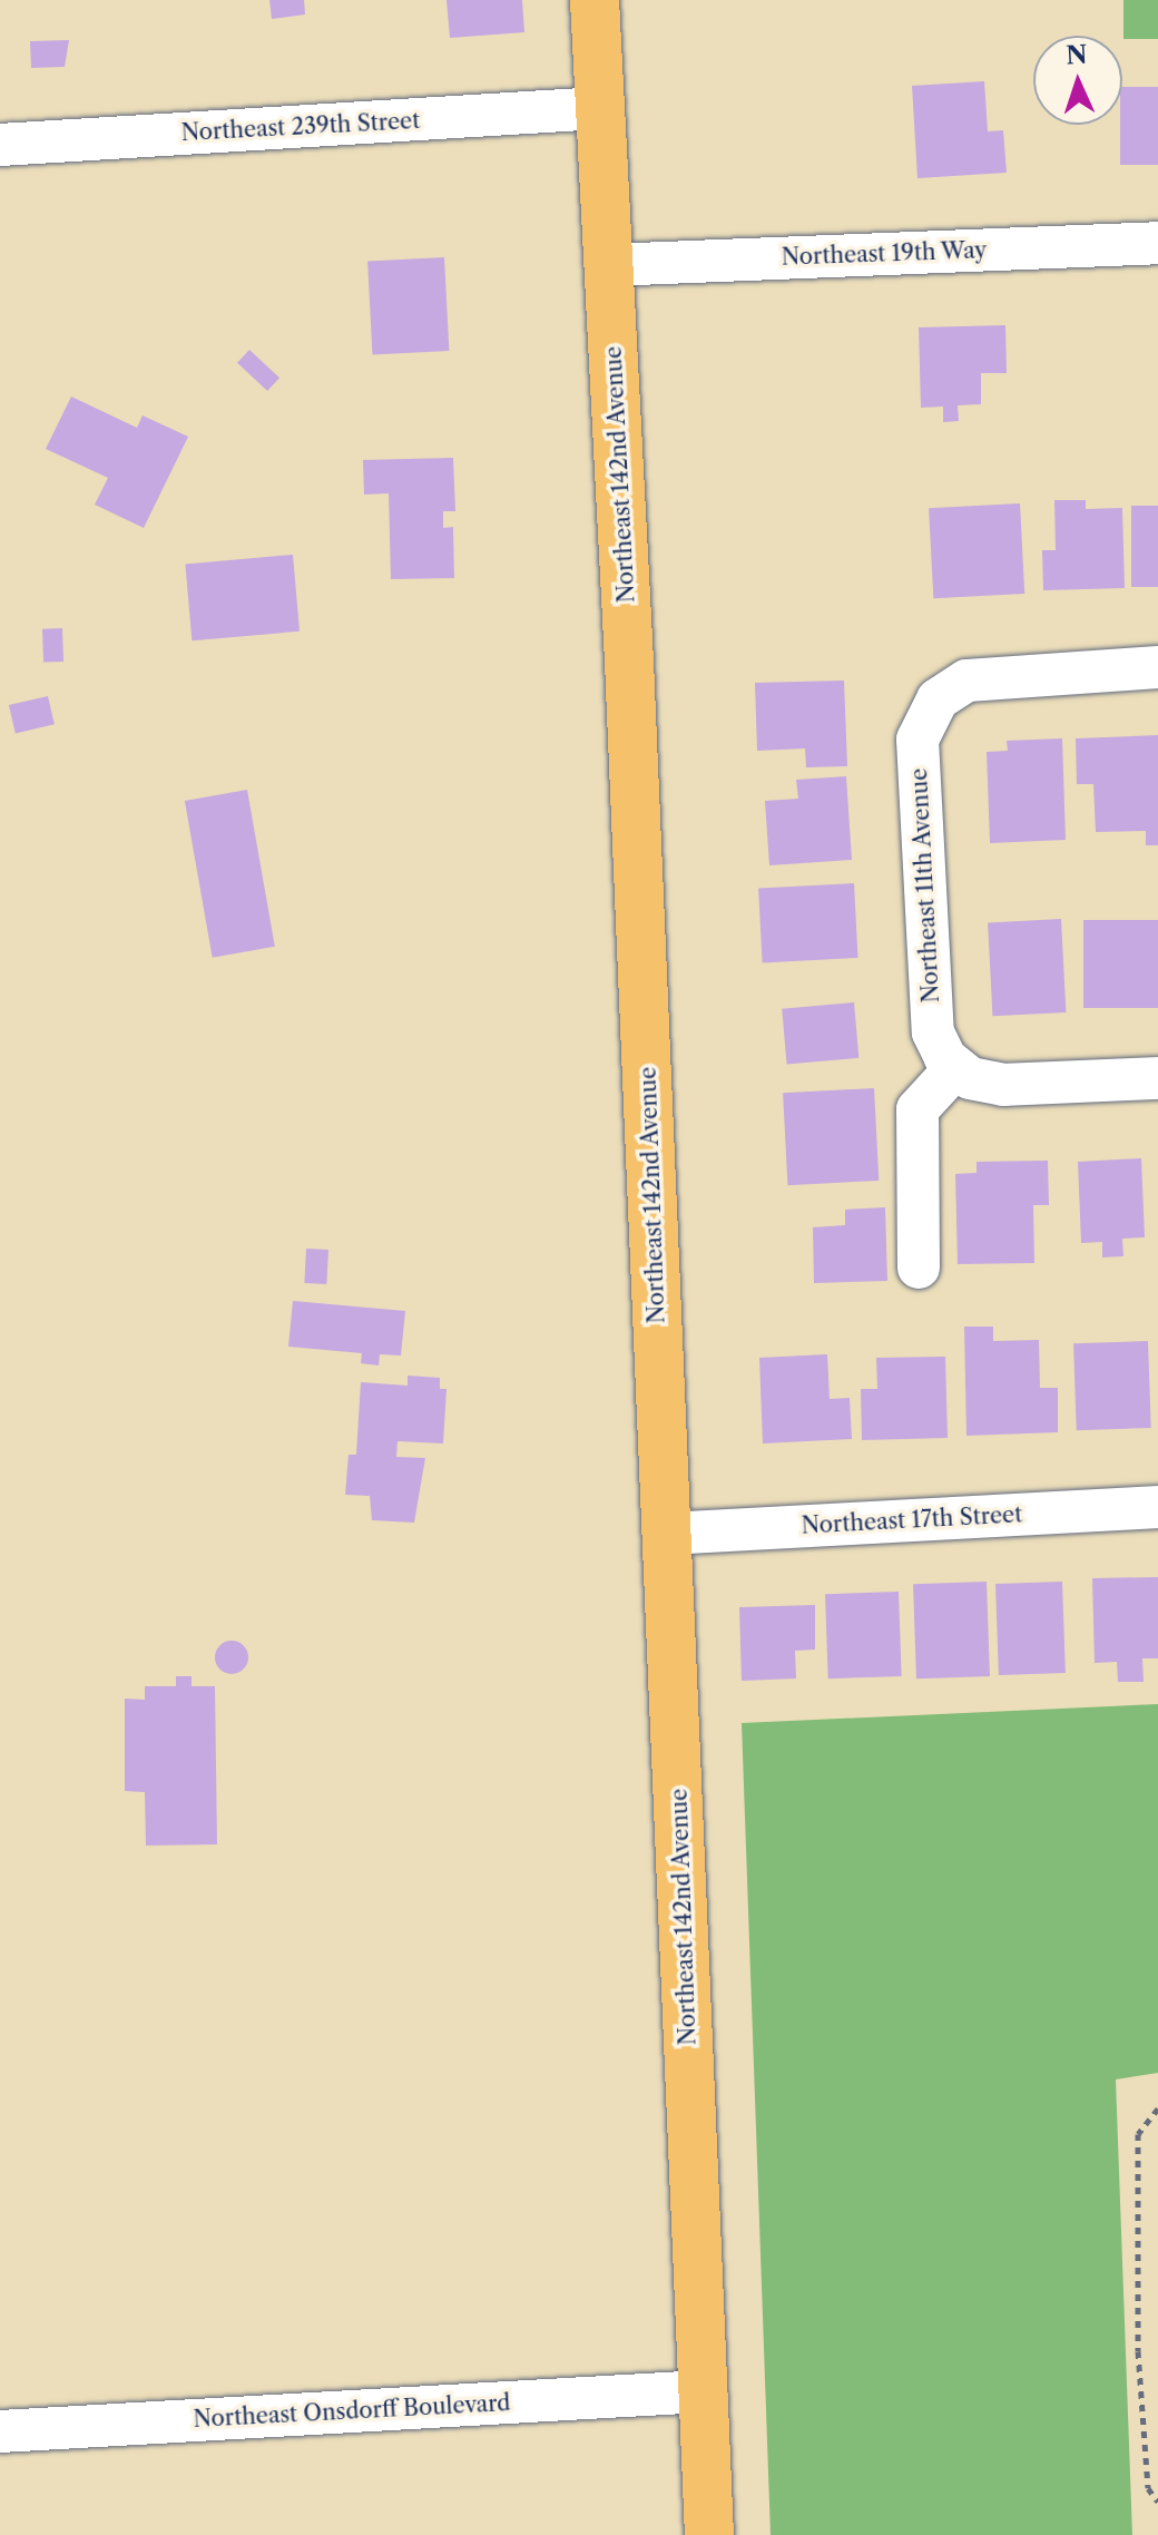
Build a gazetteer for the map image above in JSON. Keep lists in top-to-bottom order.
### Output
{
  "streets": {
    "main road": ["Northeast 142nd Avenue"],
    "street": [
      "Northeast 239th Street",
      "Northeast 19th Way",
      "Northeast 11th Avenue",
      "Northeast 17th Street",
      "Northeast Onsdorff Boulevard"
    ]
  },
  "crossings": [
    ["Northeast 239th Street", "Northeast 142nd Avenue"],
    ["Northeast 19th Way", "Northeast 142nd Avenue"],
    ["Northeast 142nd Avenue", "Northeast 17th Street"],
    ["Northeast 142nd Avenue", "Northeast Onsdorff Boulevard"]
  ],
  "north": "top"
}
